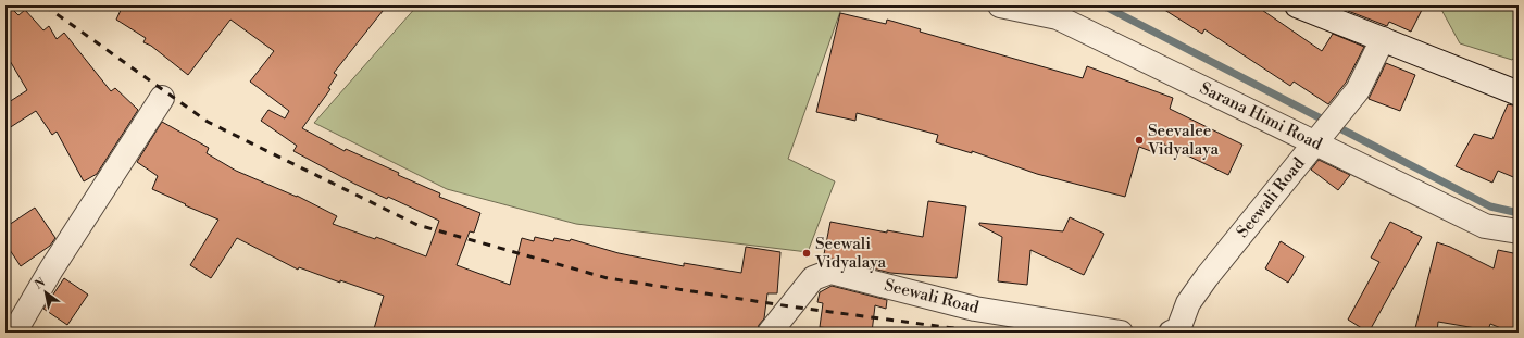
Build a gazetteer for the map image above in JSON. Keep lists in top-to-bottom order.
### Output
{
  "streets": {
    "street": ["Sarana Himi Road", "Seewali Road"]
  },
  "crossings": [
    ["Sarana Himi Road", "Seewali Road"]
  ],
  "places": ["Seevalee Vidyalaya", "Seewali Vidyalaya"],
  "north": "top left"
}
